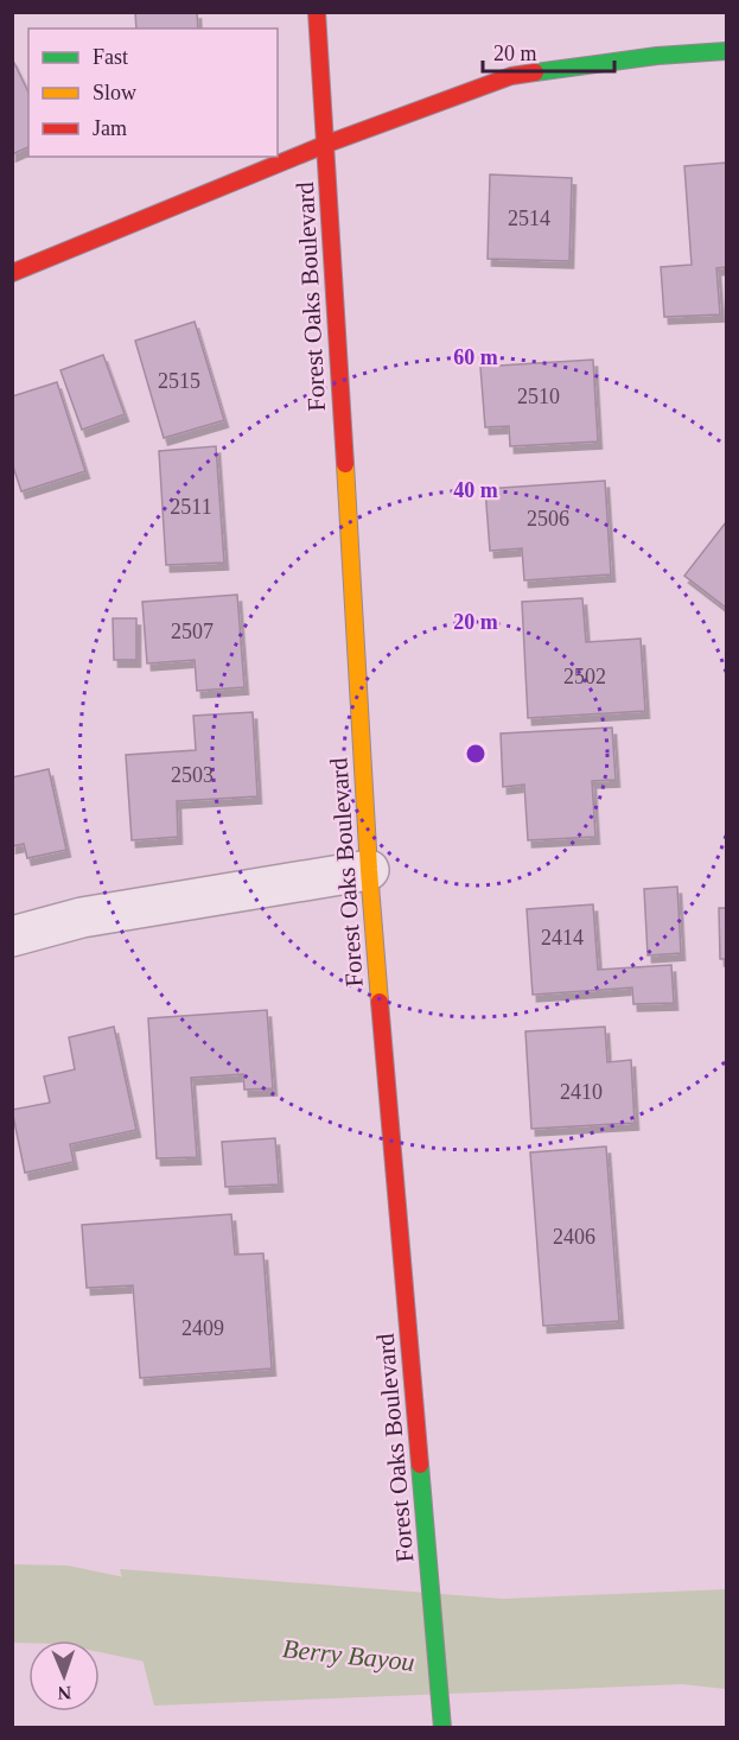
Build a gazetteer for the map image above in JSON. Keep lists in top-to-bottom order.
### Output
{
  "streets": {
    "street": ["Forest Oaks Boulevard"]
  },
  "water": ["Berry Bayou"],
  "house_numbers": [
    "2514",
    "2515",
    "2510",
    "2511",
    "2506",
    "2507",
    "2502",
    "2503",
    "2414",
    "2410",
    "2406",
    "2409"
  ],
  "legend": ["Fast", "Slow", "Jam"],
  "scale_bar": "20 m",
  "north": "bottom",
  "rings": ["60 m", "40 m", "20 m"]
}
